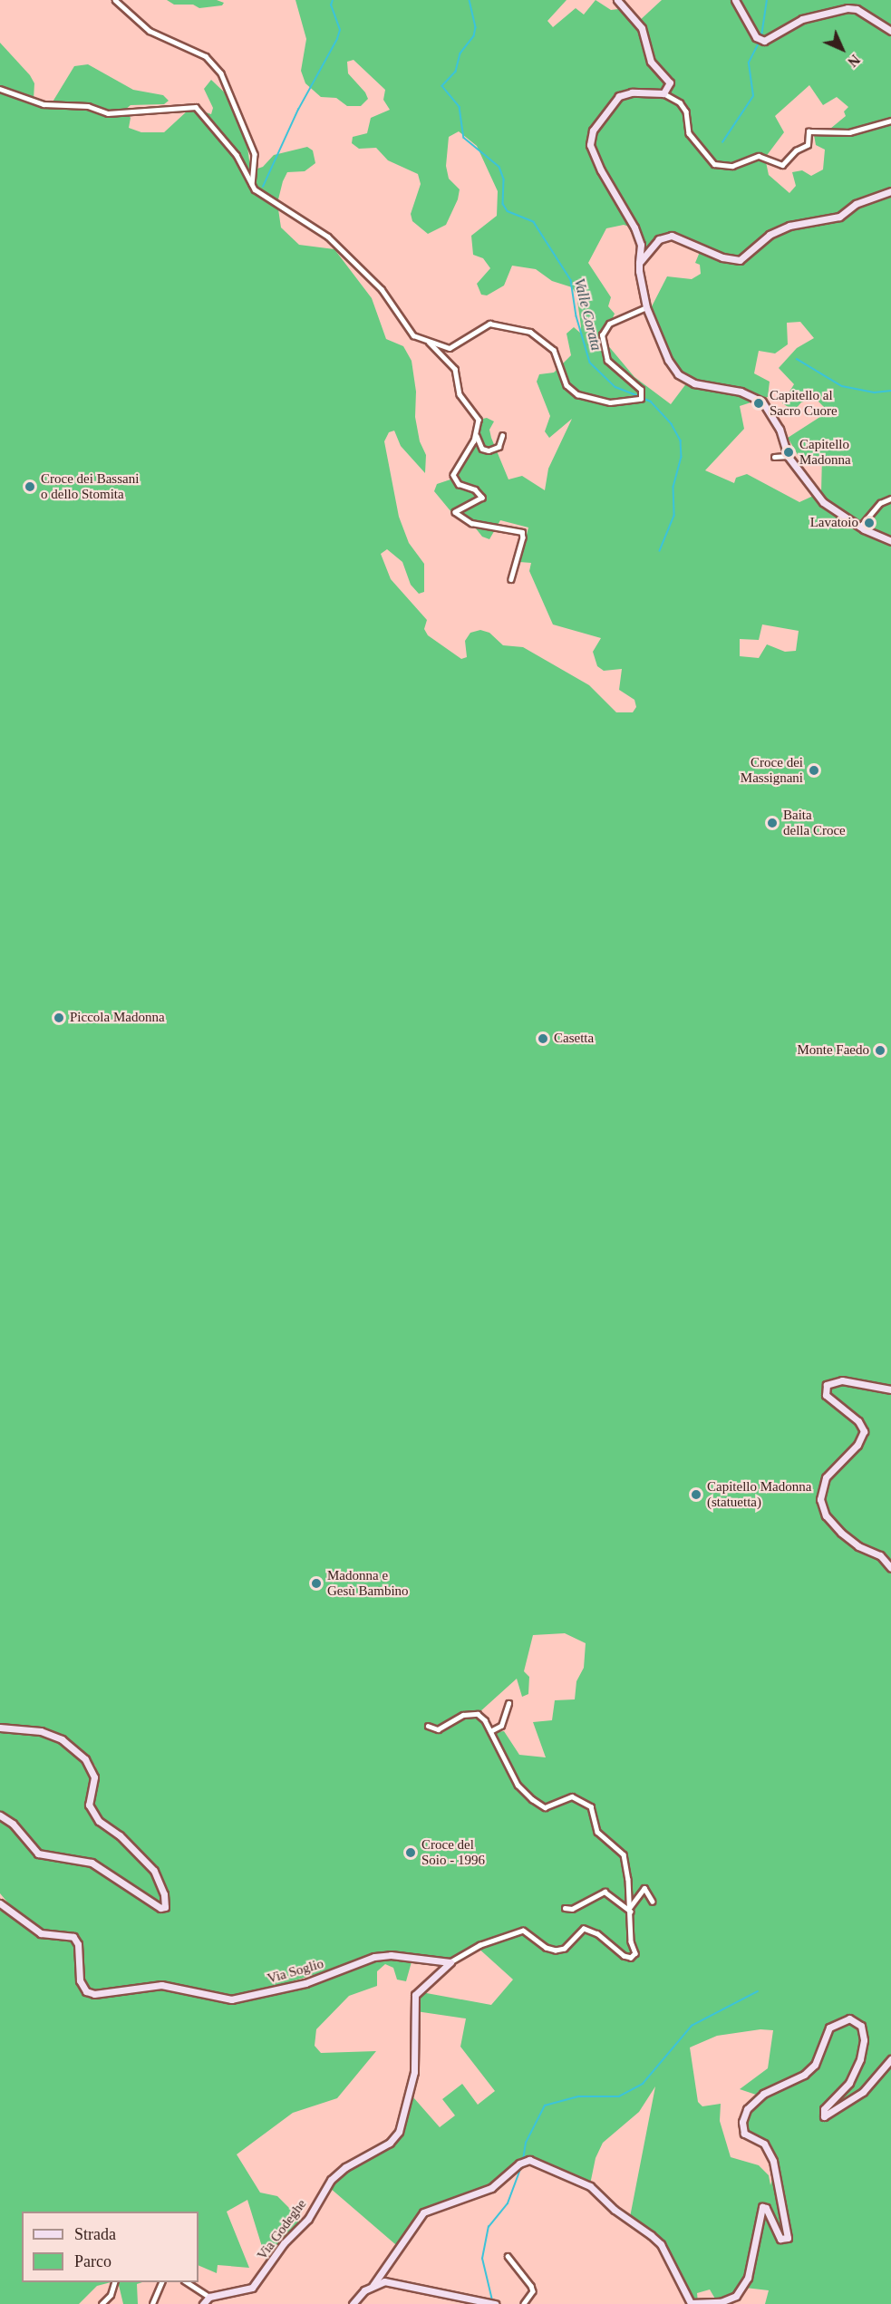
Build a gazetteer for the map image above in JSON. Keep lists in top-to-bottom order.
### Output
{
  "streets": {
    "street": ["Via Soglio", "Via Godeghe"]
  },
  "crossings": [
    ["Via Soglio", "Via Godeghe"]
  ],
  "water": ["Valle Corata"],
  "places": [
    "Capitello al Sacro Cuore",
    "Capitello Madonna",
    "Croce dei Bassani o dello Stomita",
    "Lavatoio",
    "Croce dei Massignani",
    "Baita della Croce",
    "Piccola Madonna",
    "Casetta",
    "Monte Faedo",
    "Capitello Madonna (statuetta)",
    "Madonna e Gesù Bambino",
    "Croce del Soio - 1996"
  ],
  "legend": ["Strada", "Parco"],
  "north": "bottom right"
}
